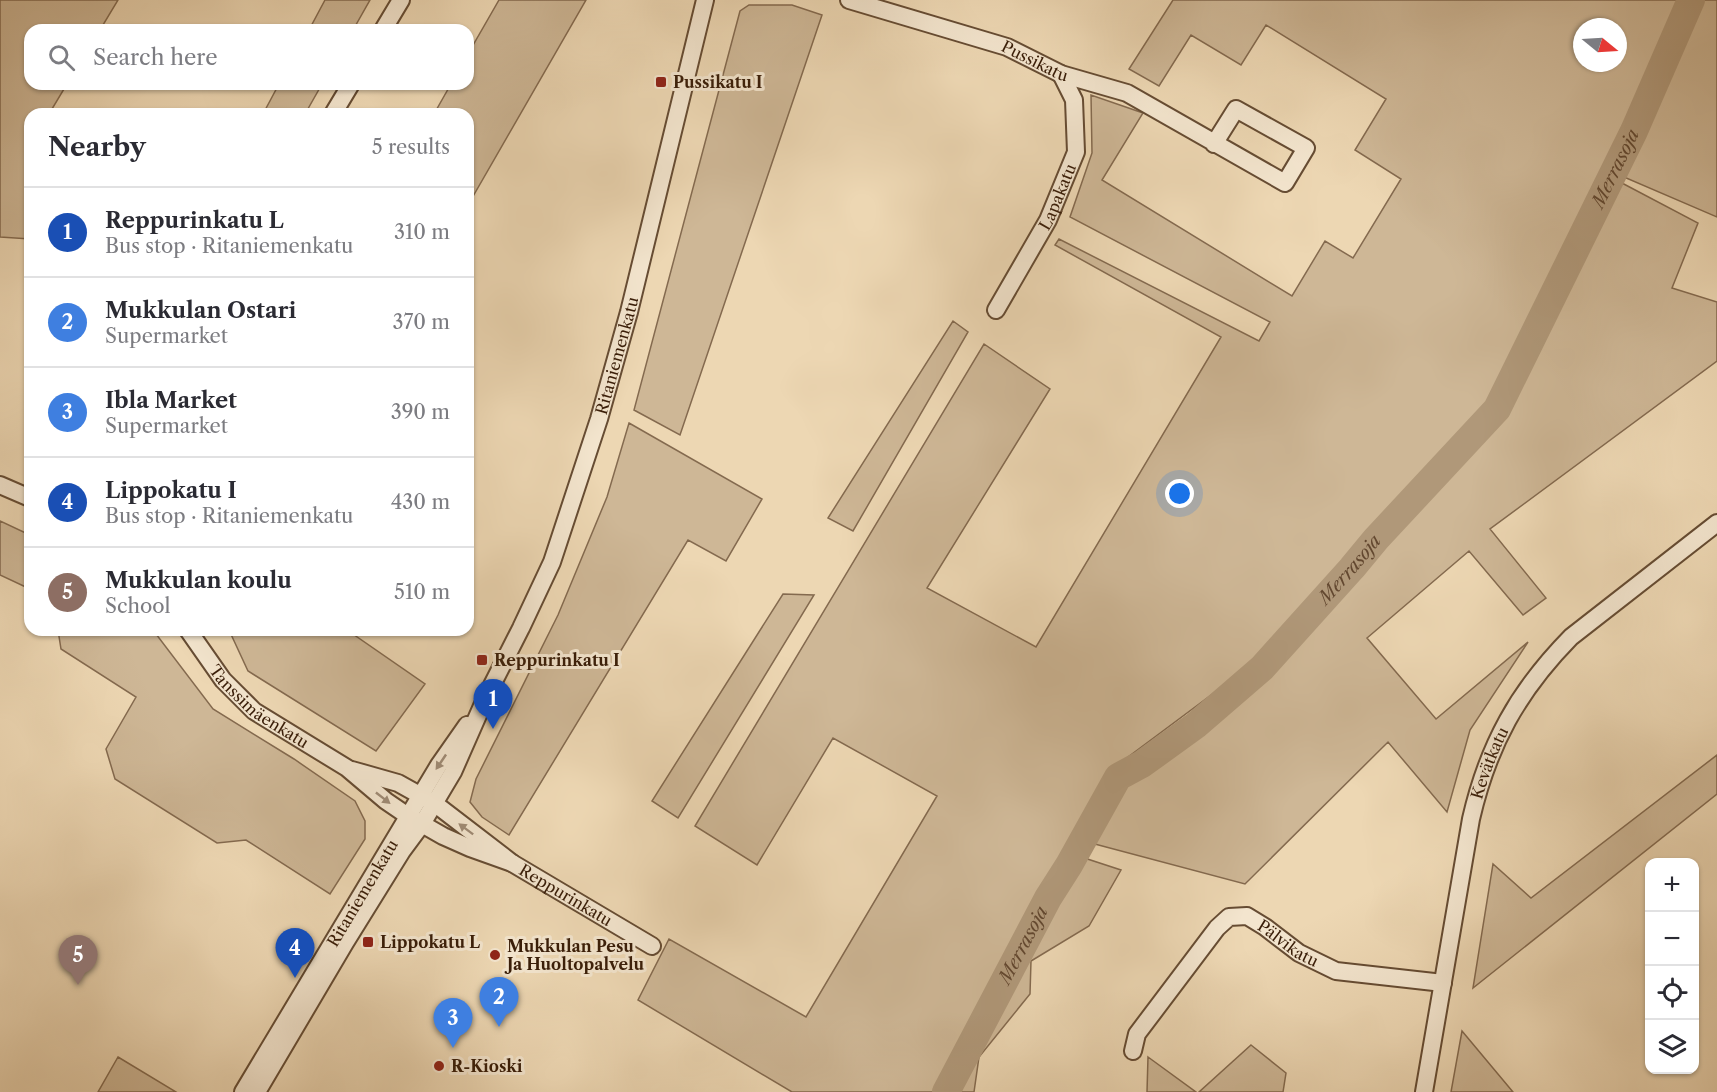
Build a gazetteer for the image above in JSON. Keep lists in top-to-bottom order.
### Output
{
  "streets": {
    "street": [
      "Pussikatu",
      "Lapakatu",
      "Ritaniemenkatu",
      "Tanssimäenkatu",
      "Kevätkatu",
      "Reppurinkatu",
      "Pälvikatu"
    ]
  },
  "crossings": [
    ["Pussikatu", "Lapakatu"],
    ["Ritaniemenkatu", "Tanssimäenkatu"],
    ["Ritaniemenkatu", "Reppurinkatu"],
    ["Tanssimäenkatu", "Reppurinkatu"],
    ["Kevätkatu", "Pälvikatu"]
  ],
  "water": ["Merrasoja"],
  "places": {
    "transit": ["Pussikatu I", "Reppurinkatu I", "Lippokatu L"],
    "other": ["Mukkulan Pesu Ja Huoltopalvelu", "R-Kioski"]
  },
  "north": "right",
  "page": {
    "search": "Search here",
    "heading": ["Nearby", "5 results"],
    "list": [
      {
        "mark": "1",
        "name": "Reppurinkatu L",
        "note": "Bus stop · Ritaniemenkatu",
        "value": "310 m"
      },
      {
        "mark": "2",
        "name": "Mukkulan Ostari",
        "note": "Supermarket",
        "value": "370 m"
      },
      {
        "mark": "3",
        "name": "Ibla Market",
        "note": "Supermarket",
        "value": "390 m"
      },
      {
        "mark": "4",
        "name": "Lippokatu I",
        "note": "Bus stop · Ritaniemenkatu",
        "value": "430 m"
      },
      {
        "mark": "5",
        "name": "Mukkulan koulu",
        "note": "School",
        "value": "510 m"
      }
    ],
    "pins": [
      "1",
      "4",
      "5",
      "2",
      "3"
    ],
    "map_buttons": ["+", "−"]
  }
}
